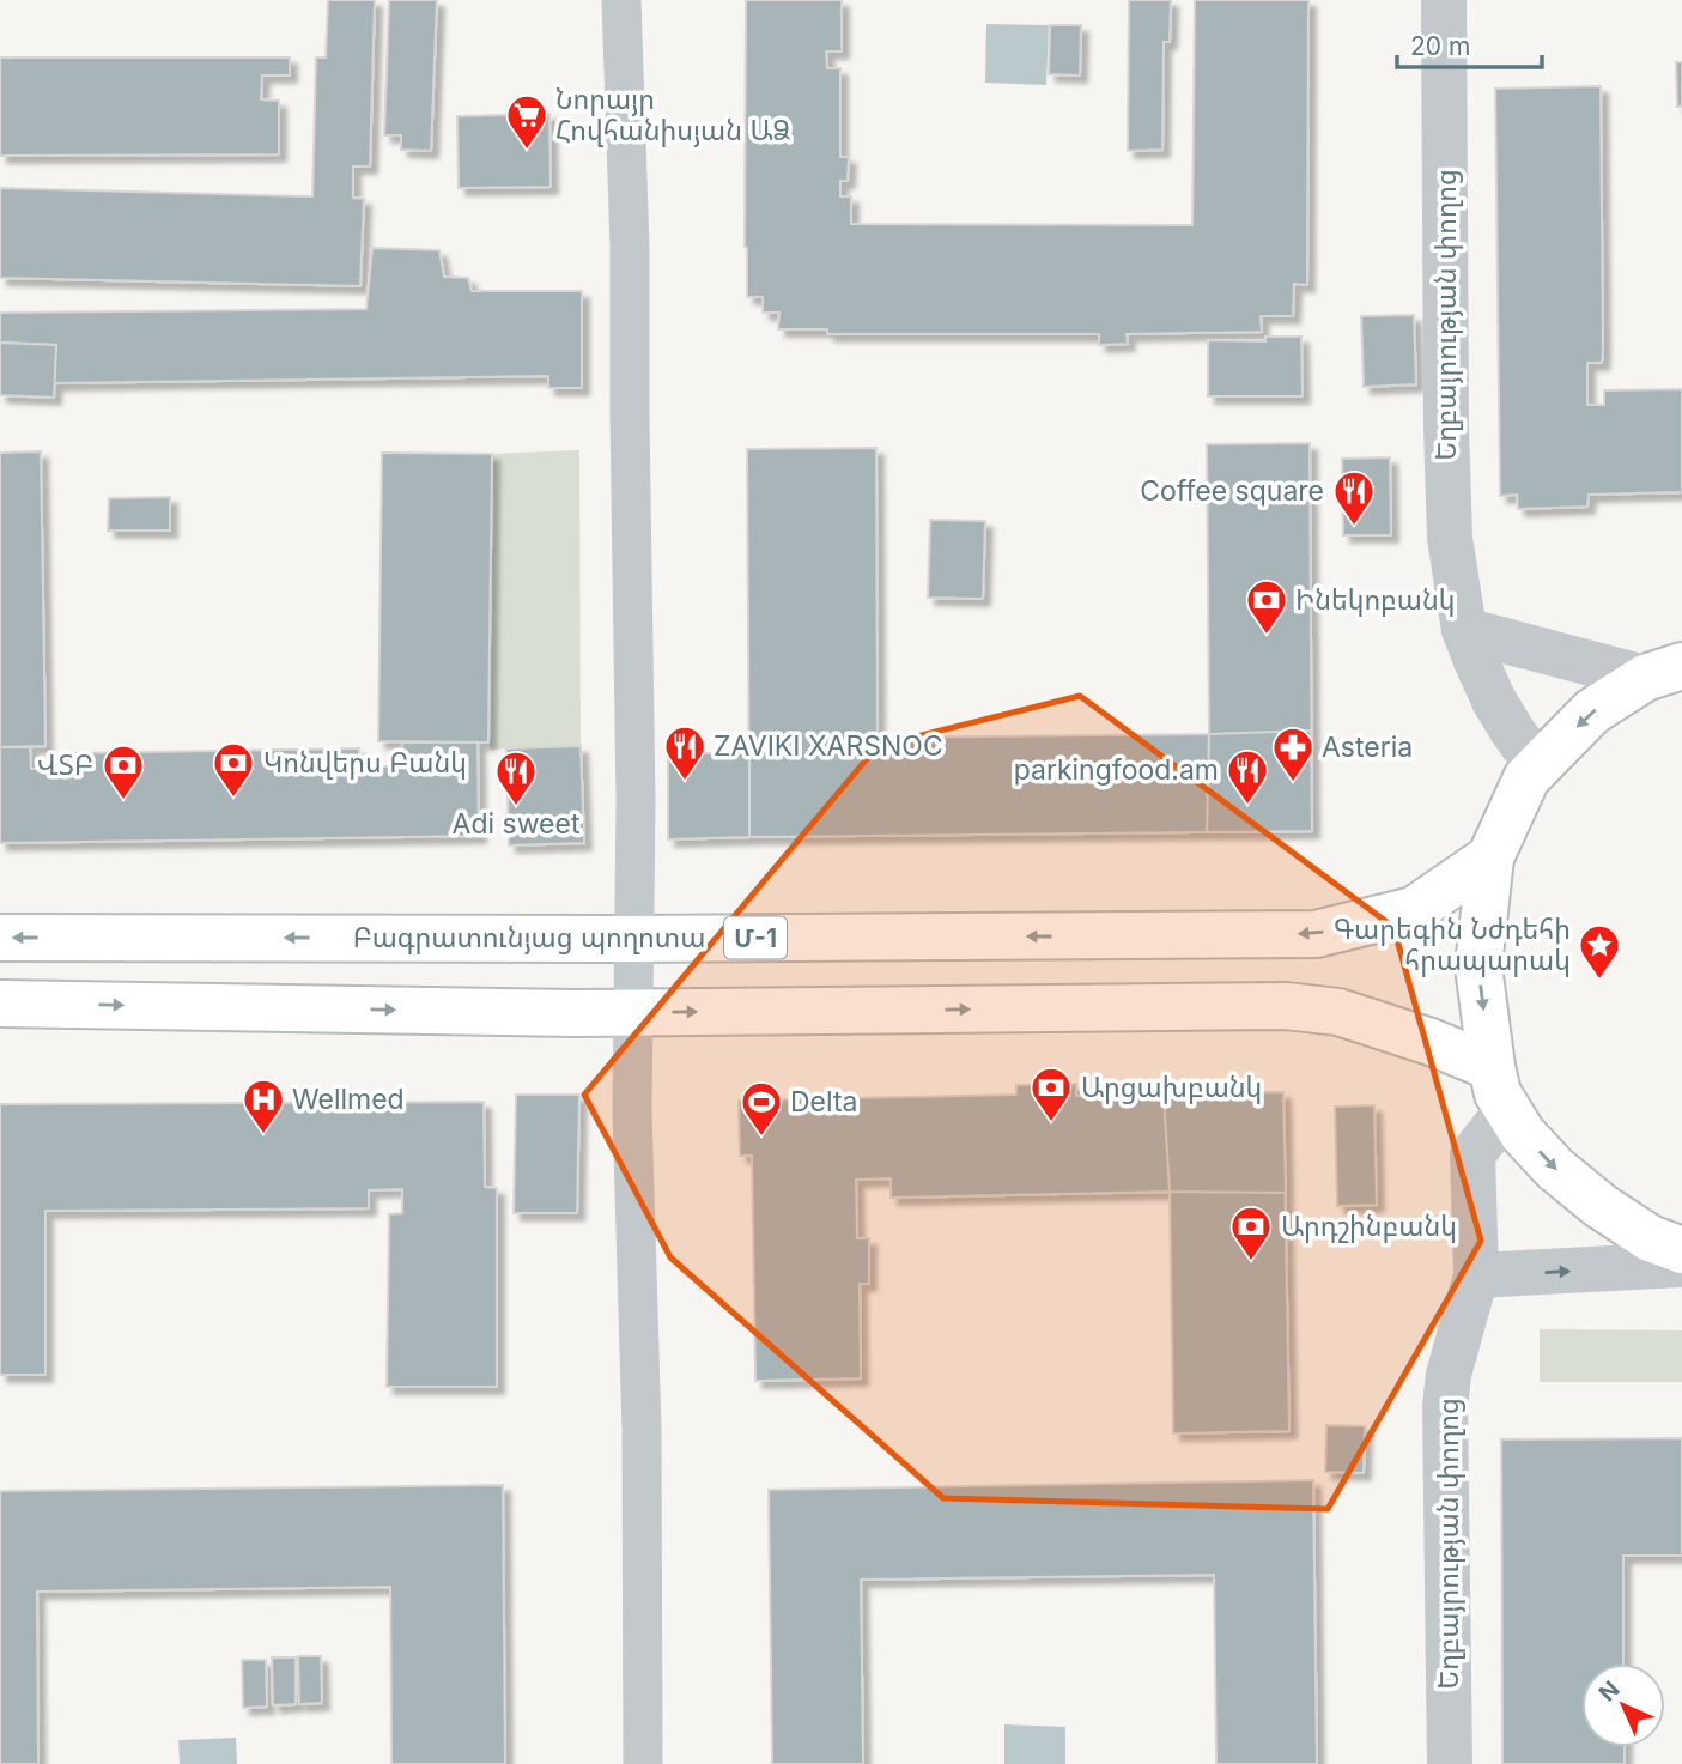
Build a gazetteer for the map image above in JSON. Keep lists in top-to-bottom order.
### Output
{
  "streets": {
    "main road": ["Բագրատունյաց պողոտա", "Մ-1"],
    "street": ["Եղբայրության փողոց"]
  },
  "places": {
    "supermarket": ["Նորայր Հովհանիսյան ԱՁ"],
    "restaurant": [
      "Coffee square",
      "ZAVIKI XARSNOC",
      "parkingfood.am",
      "Adi sweet"
    ],
    "bank": [
      "Ինեկոբանկ",
      "Կոնվերս Բանկ",
      "ՎՏԲ",
      "Արցախբանկ",
      "Արդշինբանկ"
    ],
    "pharmacy": ["Asteria"],
    "place": ["Գարեգին Նժդեհի հրապարակ"],
    "hospital": ["Wellmed"],
    "sports": ["Delta"]
  },
  "scale_bar": "20 m",
  "north": "top left"
}
